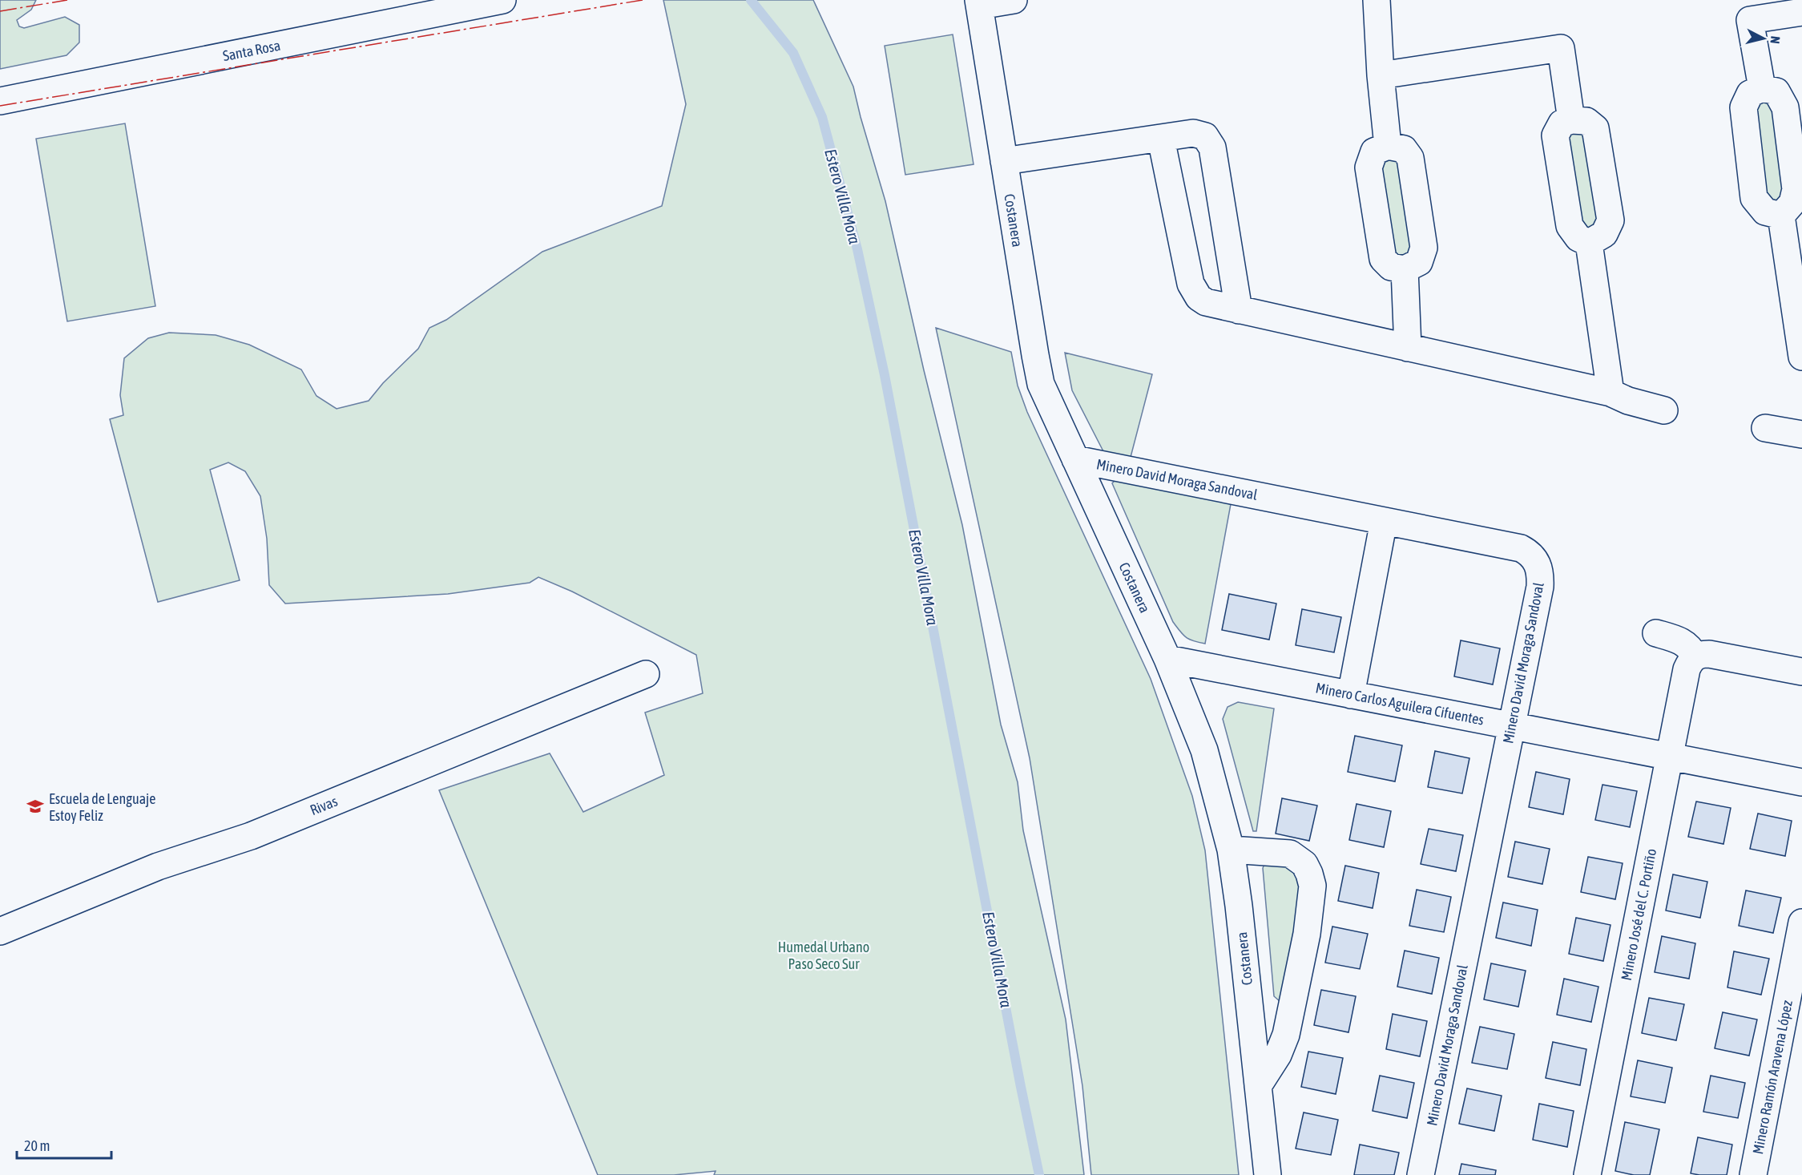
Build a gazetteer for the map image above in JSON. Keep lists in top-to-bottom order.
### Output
{
  "streets": {
    "street": [
      "Santa Rosa",
      "Costanera",
      "Minero David Moraga Sandoval",
      "Minero Carlos Aguilera Cifuentes",
      "Rivas",
      "Minero José del C. Portiño",
      "Minero Ramón Aravena López"
    ]
  },
  "crossings": [
    ["Costanera", "Minero David Moraga Sandoval"],
    ["Costanera", "Minero Carlos Aguilera Cifuentes"],
    ["Minero David Moraga Sandoval", "Minero Carlos Aguilera Cifuentes"],
    ["Minero Carlos Aguilera Cifuentes", "Minero José del C. Portiño"]
  ],
  "water": ["Estero Villa Mora"],
  "parks": ["Humedal Urbano Paso Seco Sur"],
  "places": {
    "school or university": ["Escuela de Lenguaje Estoy Feliz"]
  },
  "scale_bar": "20 m",
  "north": "right"
}
